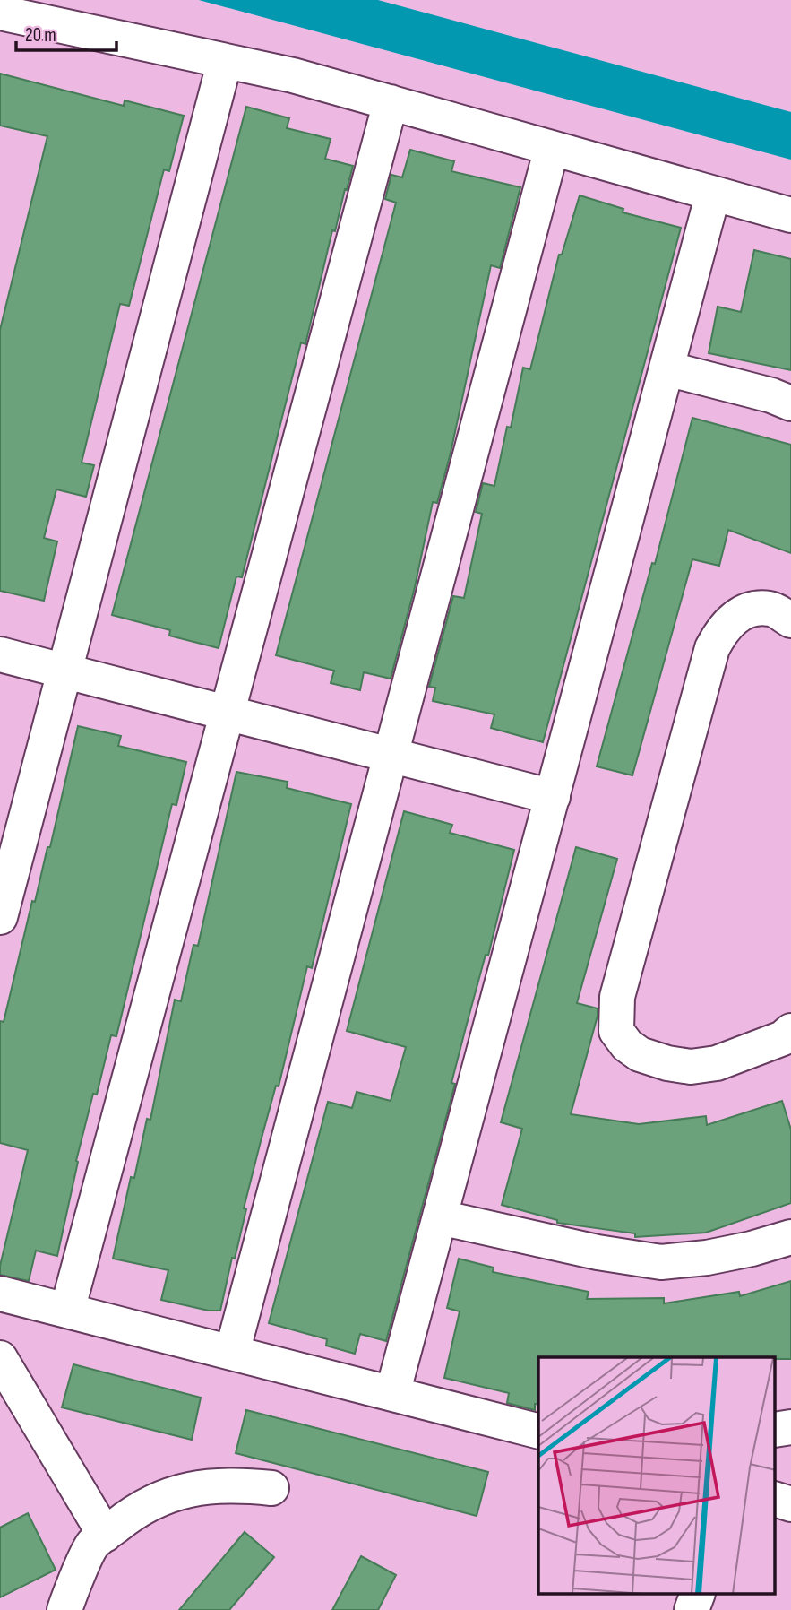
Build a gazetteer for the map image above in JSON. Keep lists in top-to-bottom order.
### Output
{
  "scale_bar": "20 m"
}
